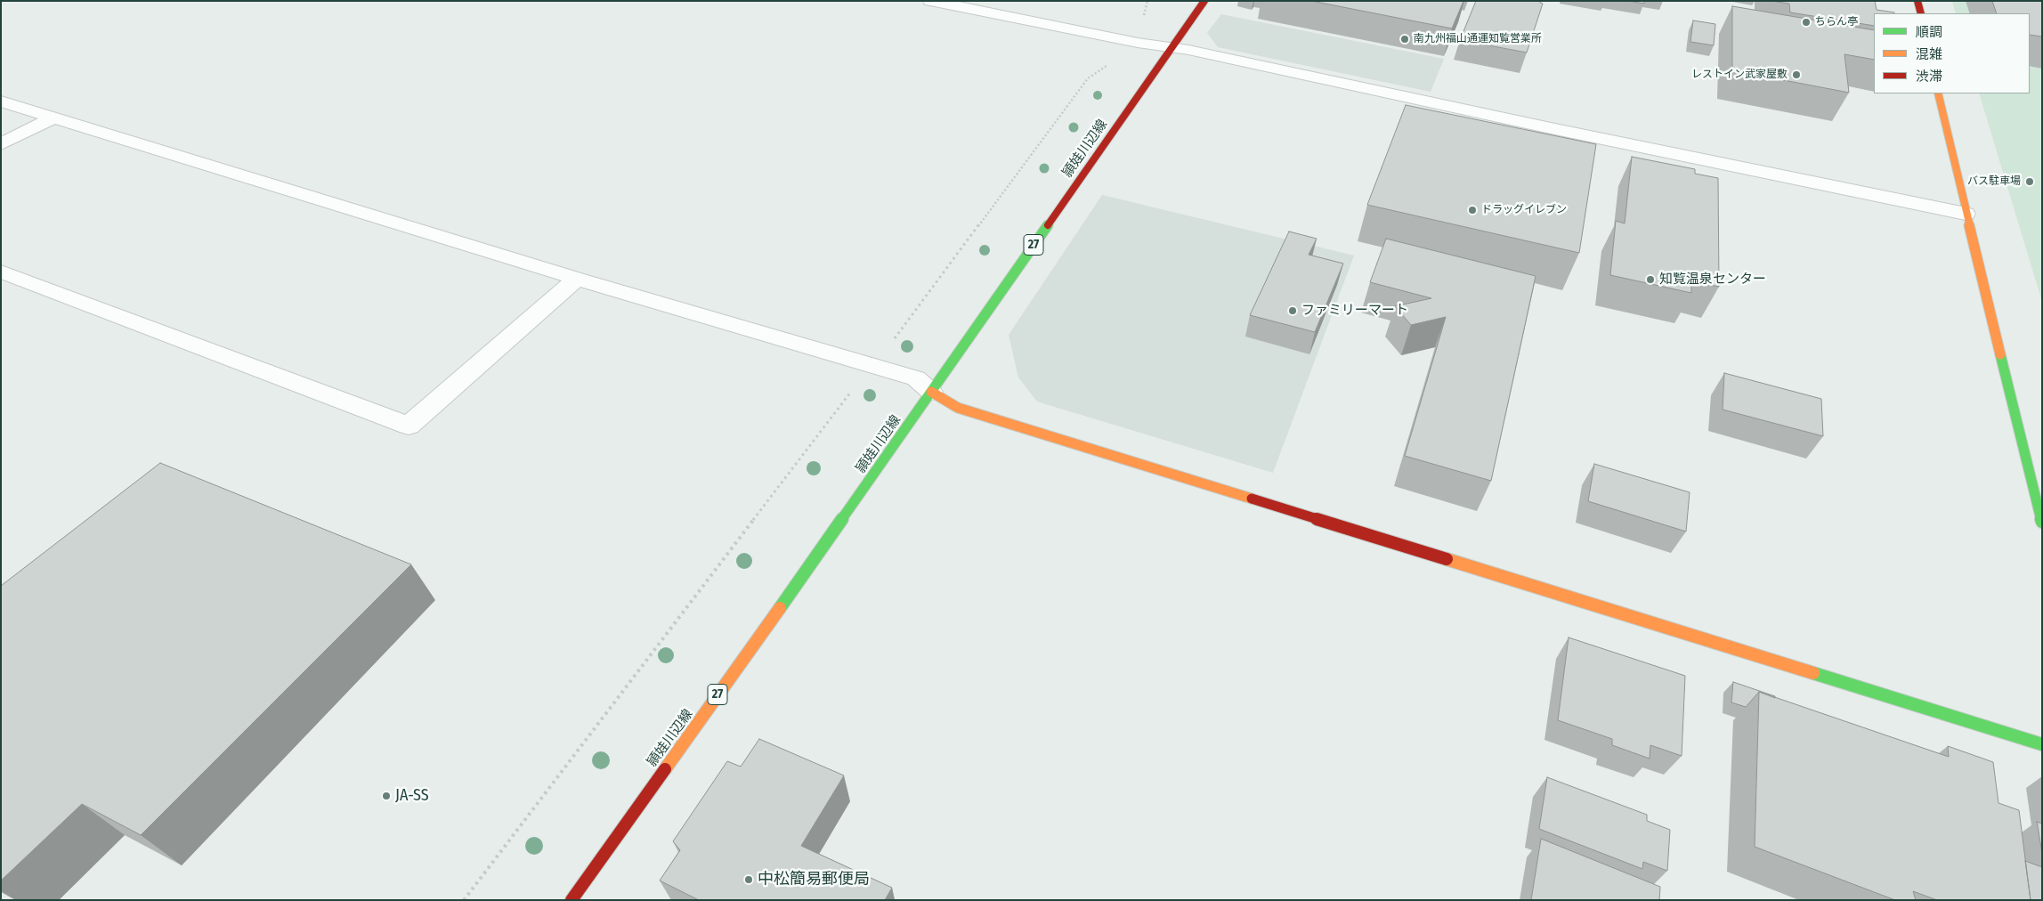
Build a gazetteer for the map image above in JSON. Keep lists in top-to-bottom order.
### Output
{
  "streets": {
    "street": ["頴娃川辺線", "27"]
  },
  "places": [
    "ちらん亭",
    "南九州福山通運知覧営業所",
    "レストイン武家屋敷",
    "バス駐車場",
    "ドラッグイレブン",
    "知覧温泉センター",
    "ファミリーマート",
    "JA-SS",
    "中松簡易郵便局"
  ],
  "legend": ["順調", "混雑", "渋滞"]
}
